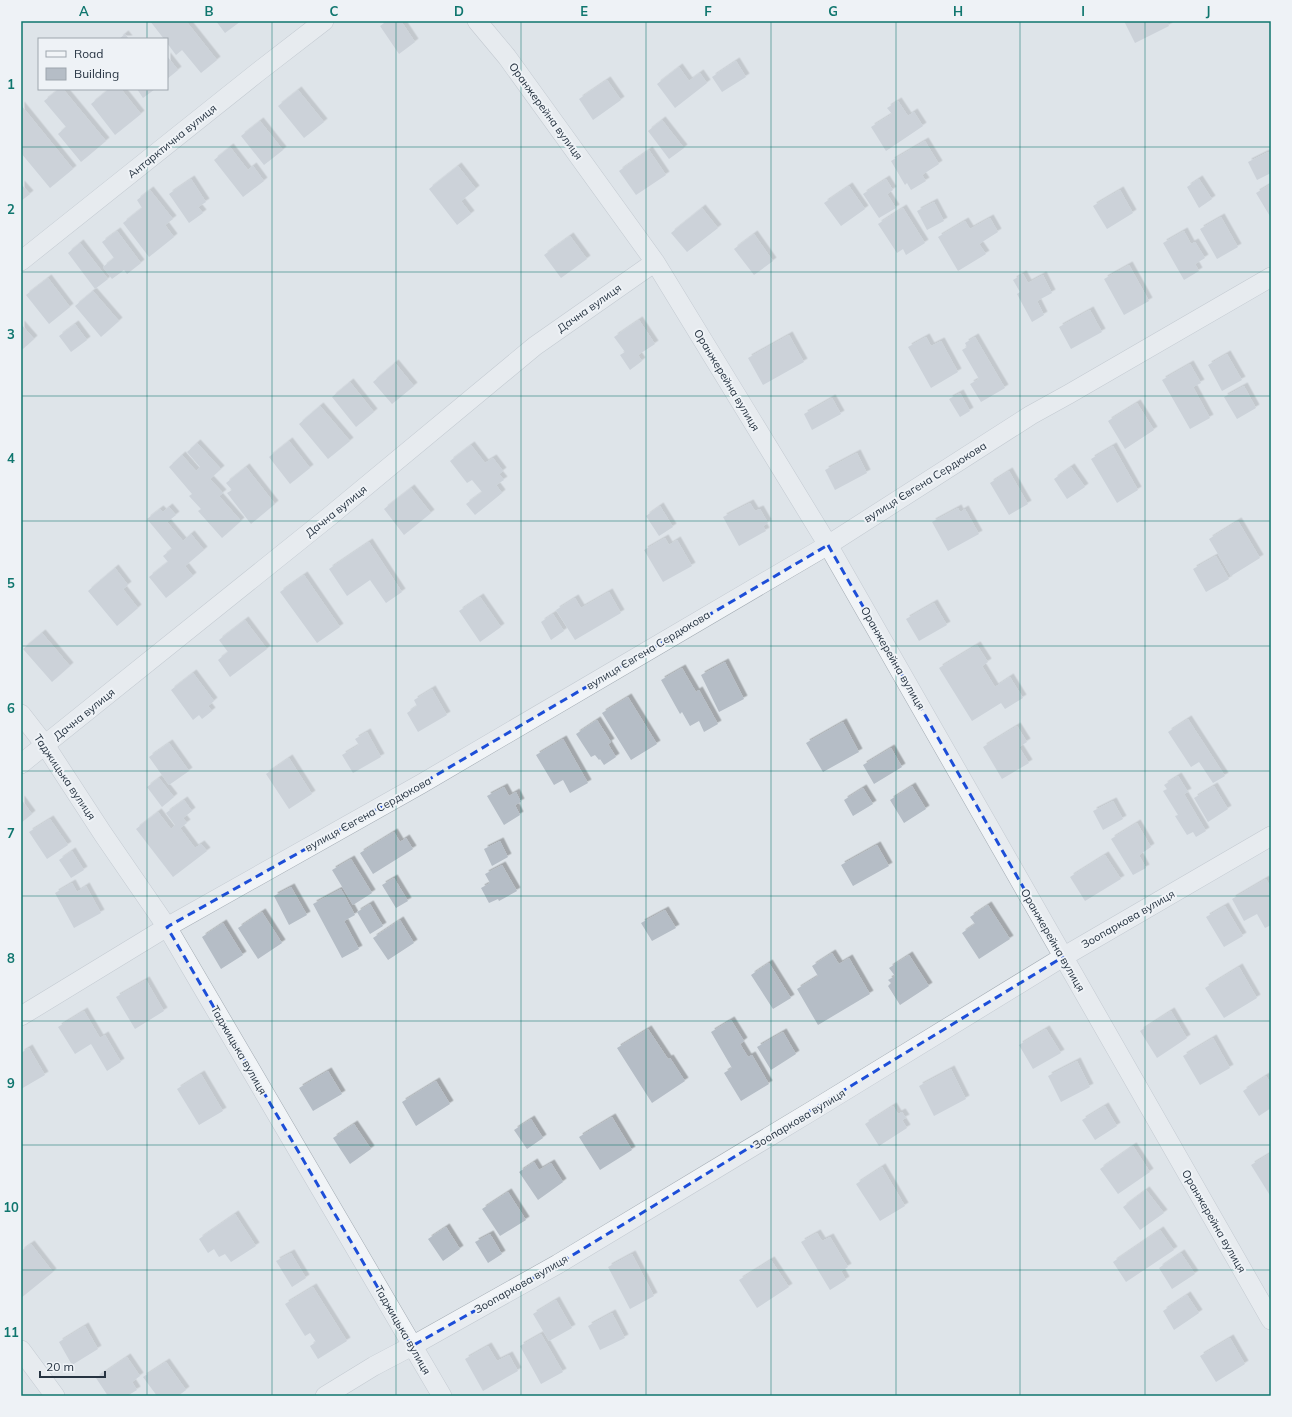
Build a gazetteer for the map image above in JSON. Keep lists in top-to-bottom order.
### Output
{
  "streets": {
    "street": [
      "Оранжерейна вулиця",
      "Антарктична вулиця",
      "Дачна вулиця",
      "вулиця Євгена Сердюкова",
      "Таджицька вулиця",
      "Зоопаркова вулиця"
    ]
  },
  "crossings": [
    ["Оранжерейна вулиця", "Дачна вулиця"],
    ["Оранжерейна вулиця", "вулиця Євгена Сердюкова"],
    ["Оранжерейна вулиця", "Зоопаркова вулиця"],
    ["Дачна вулиця", "Таджицька вулиця"],
    ["вулиця Євгена Сердюкова", "Таджицька вулиця"],
    ["Таджицька вулиця", "Зоопаркова вулиця"]
  ],
  "legend": ["Road", "Building"],
  "scale_bar": "20 m",
  "grid": {
    "columns": [
      "A",
      "B",
      "C",
      "D",
      "E",
      "F",
      "G",
      "H",
      "I",
      "J"
    ],
    "rows": [
      "1",
      "2",
      "3",
      "4",
      "5",
      "6",
      "7",
      "8",
      "9",
      "10",
      "11"
    ]
  }
}
